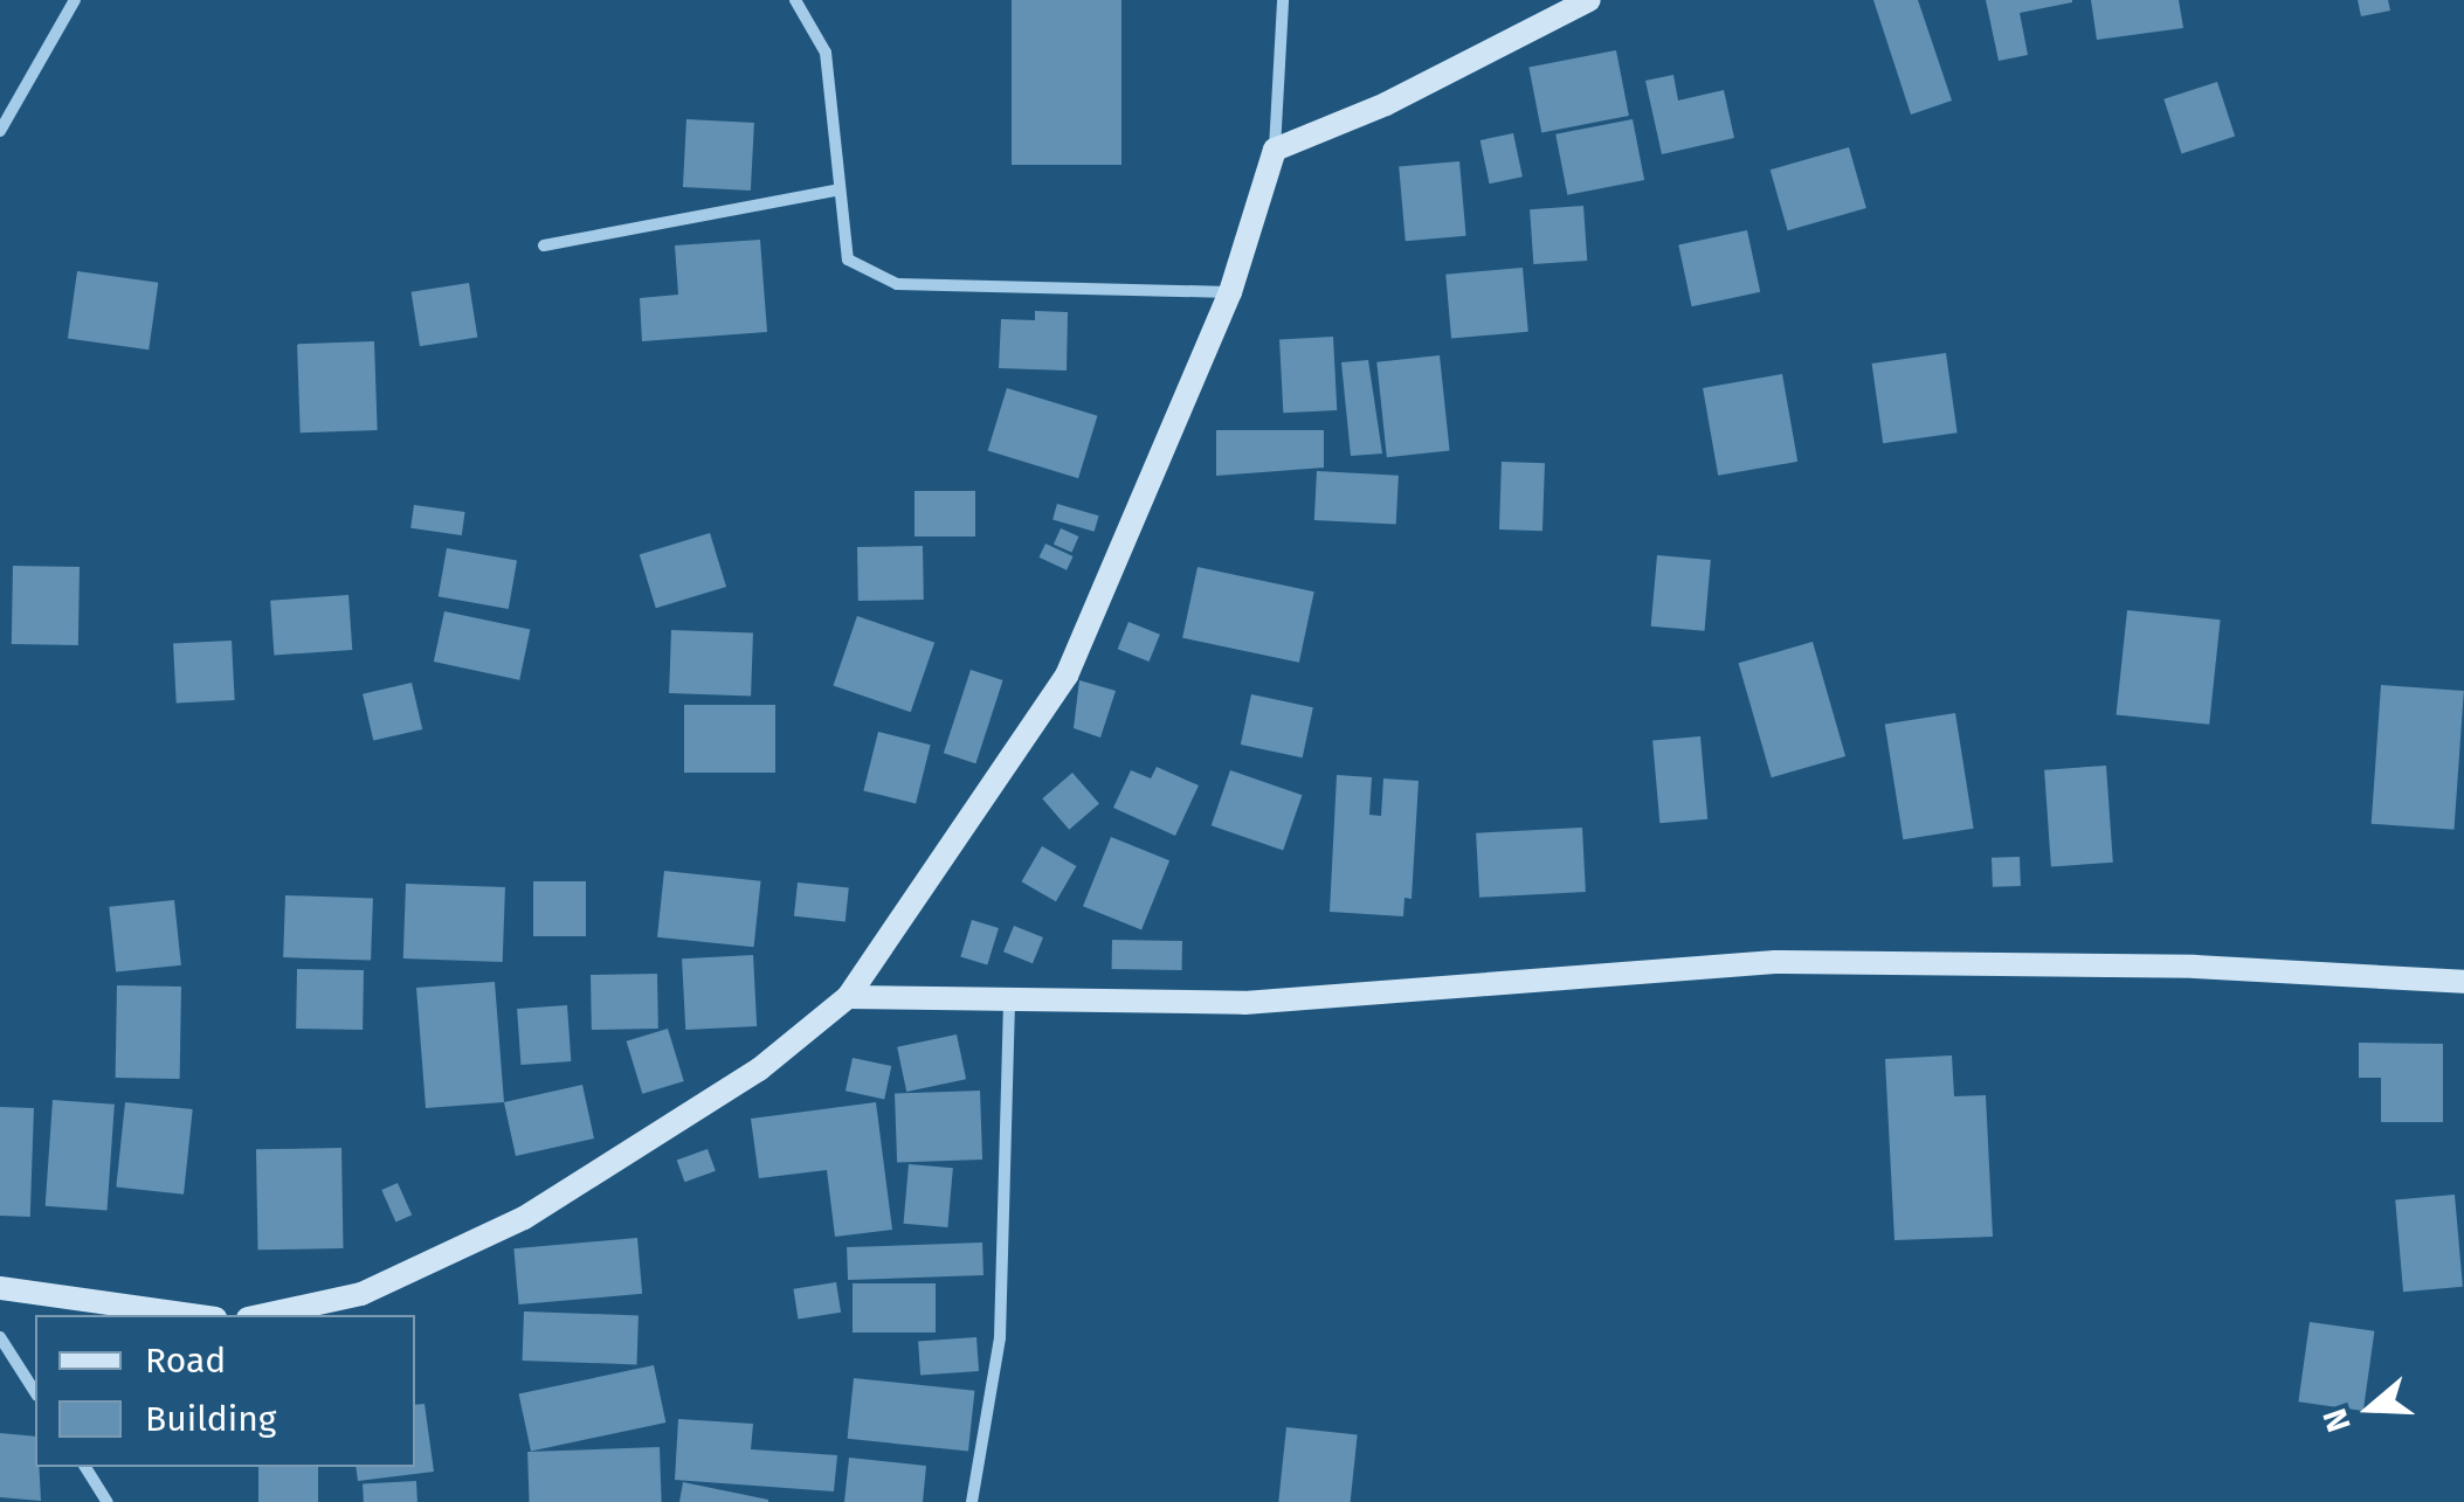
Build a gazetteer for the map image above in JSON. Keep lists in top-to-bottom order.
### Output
{
  "legend": ["Road", "Building"],
  "north": "left"
}
